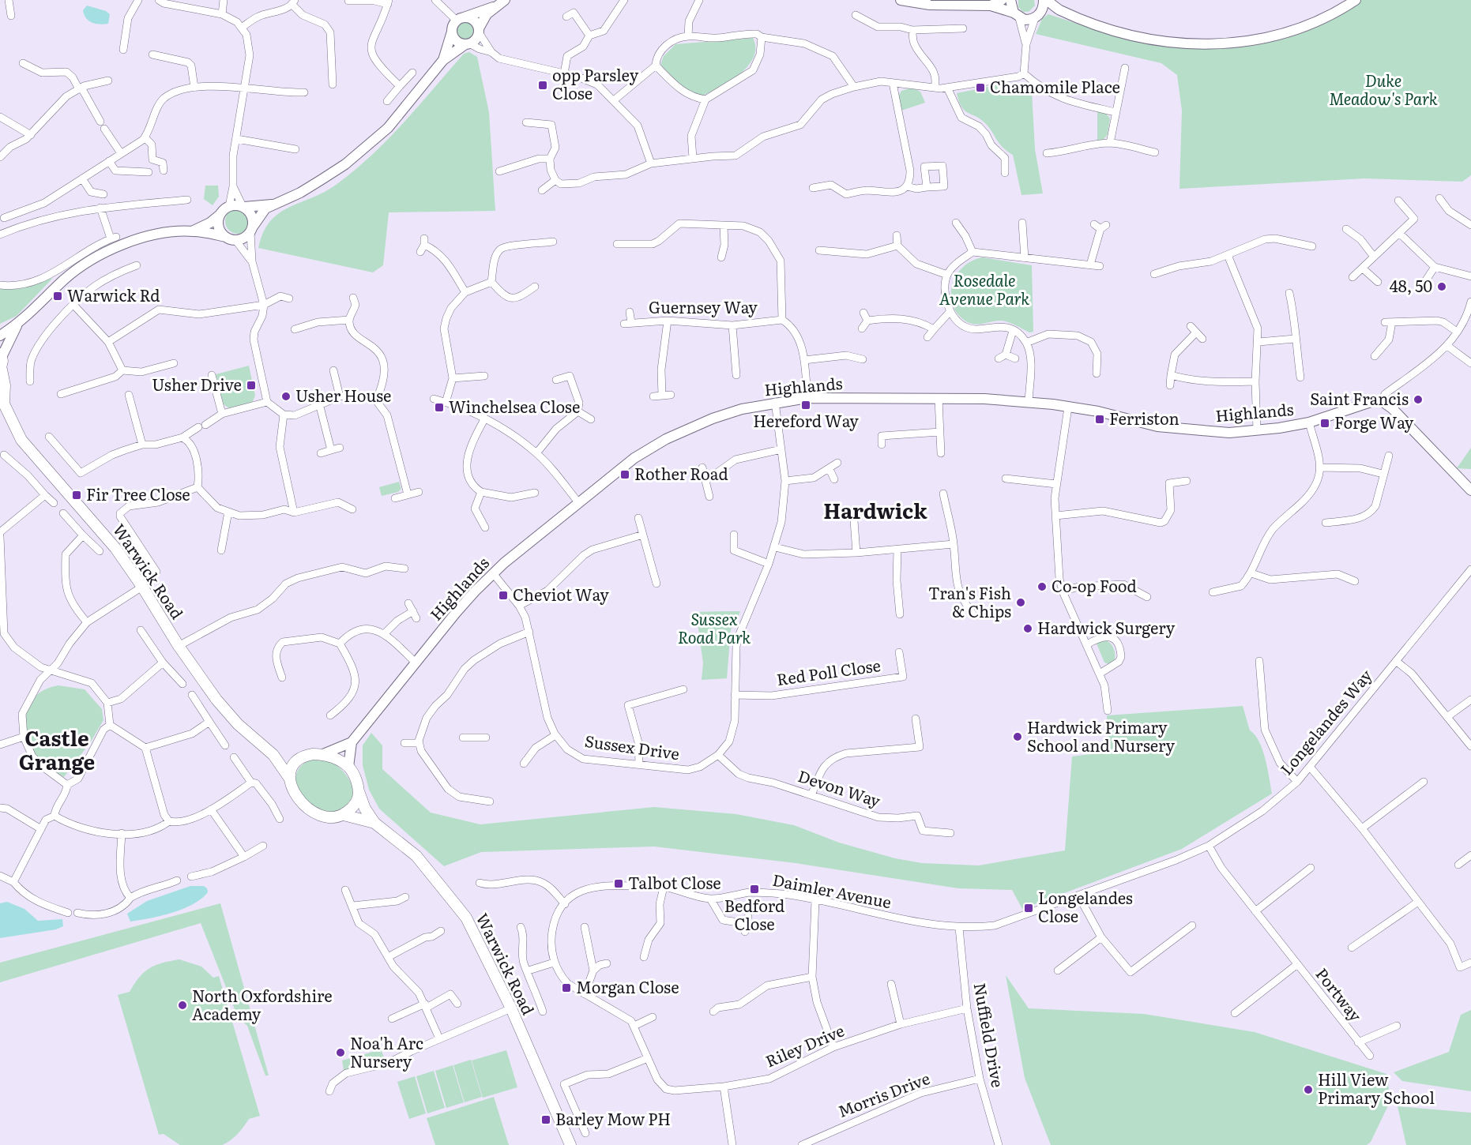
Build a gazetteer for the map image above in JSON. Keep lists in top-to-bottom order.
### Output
{
  "streets": {
    "main road": ["Warwick Road"],
    "street": [
      "Guernsey Way",
      "Highlands",
      "Red Poll Close",
      "Longelandes Way",
      "Sussex Drive",
      "Devon Way",
      "Daimler Avenue",
      "Portway",
      "Nuffield Drive",
      "Riley Drive",
      "Morris Drive"
    ]
  },
  "crossings": [
    ["Highlands", "Warwick Road"],
    ["Highlands", "Sussex Drive"],
    ["Red Poll Close", "Sussex Drive"],
    ["Longelandes Way", "Daimler Avenue"],
    ["Longelandes Way", "Portway"],
    ["Longelandes Way", "Nuffield Drive"],
    ["Sussex Drive", "Devon Way"],
    ["Daimler Avenue", "Nuffield Drive"],
    ["Daimler Avenue", "Riley Drive"],
    ["Nuffield Drive", "Riley Drive"],
    ["Nuffield Drive", "Morris Drive"]
  ],
  "districts": ["Hardwick", "Castle Grange"],
  "parks": ["Duke Meadow's Park", "Rosedale Avenue Park", "Sussex Road Park"],
  "places": {
    "transit": [
      "opp Parsley Close",
      "Chamomile Place",
      "Warwick Rd",
      "Usher Drive",
      "Hereford Way",
      "Winchelsea Close",
      "Ferriston",
      "Forge Way",
      "Rother Road",
      "Fir Tree Close",
      "Cheviot Way",
      "Talbot Close",
      "Bedford Close",
      "Longelandes Close",
      "Morgan Close",
      "Barley Mow PH"
    ],
    "other": [
      "48, 50",
      "Usher House",
      "Saint Francis",
      "Co-op Food",
      "Tran's Fish & Chips",
      "Hardwick Surgery",
      "Hardwick Primary School and Nursery",
      "North Oxfordshire Academy",
      "Noa'h Arc Nursery",
      "Hill View Primary School"
    ]
  }
}
